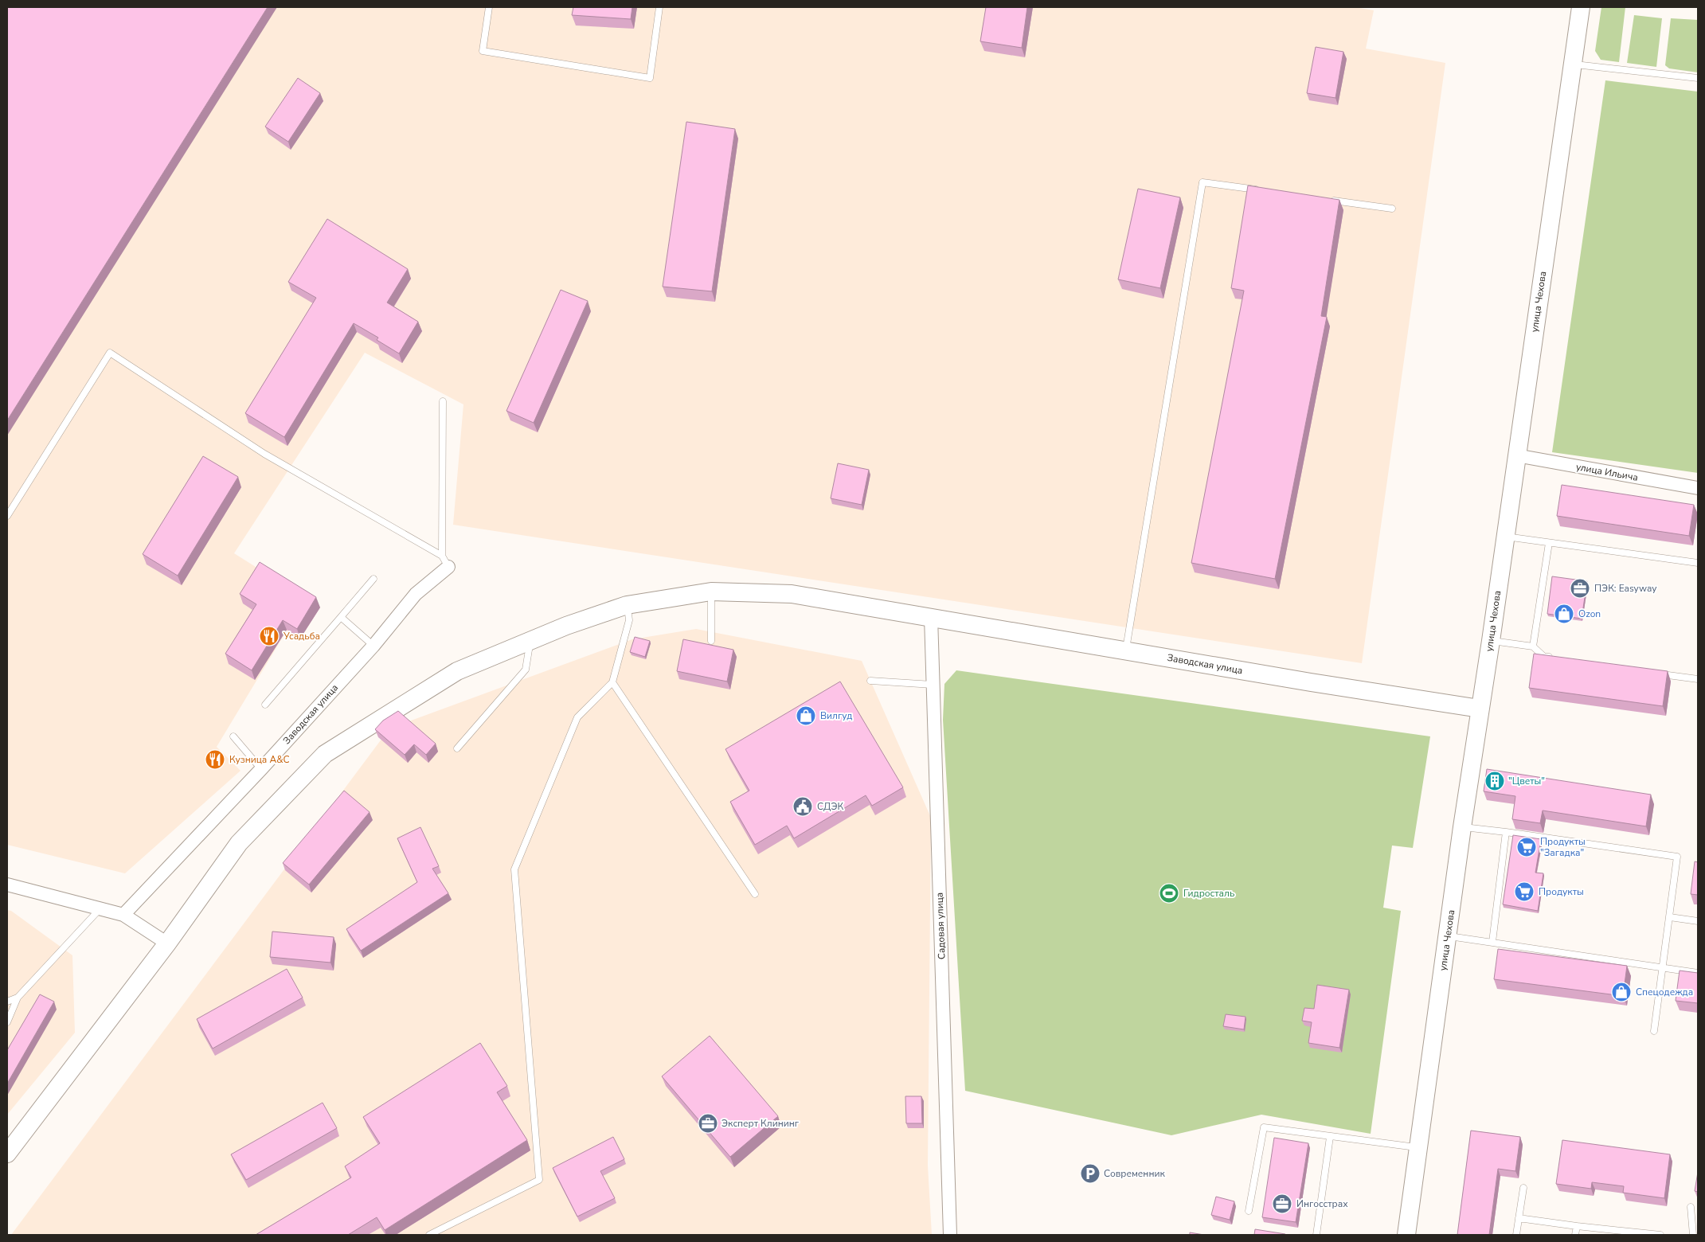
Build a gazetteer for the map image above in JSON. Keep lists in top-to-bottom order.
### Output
{
  "streets": {
    "main road": ["улица Чехова", "Заводская улица"],
    "street": ["улица Ильича", "Садовая улица"]
  },
  "crossings": [
    ["улица Чехова", "улица Ильича"],
    ["улица Чехова", "Заводская улица"],
    ["Заводская улица", "Садовая улица"]
  ],
  "places": {
    "office": ["ПЭК: Easyway", "Эксперт Клининг", "Ингосстрах"],
    "shop": ["Ozon", "Вилгуд", "Спецодежда"],
    "restaurant": ["Усадьба", "Кузница А&С"],
    "building": ["\"Цветы\""],
    "public building": ["СДЭК"],
    "supermarket": ["Продукты \"Загадка\"", "Продукты"],
    "sports": ["Гидросталь"],
    "parking": ["Современник"]
  }
}
